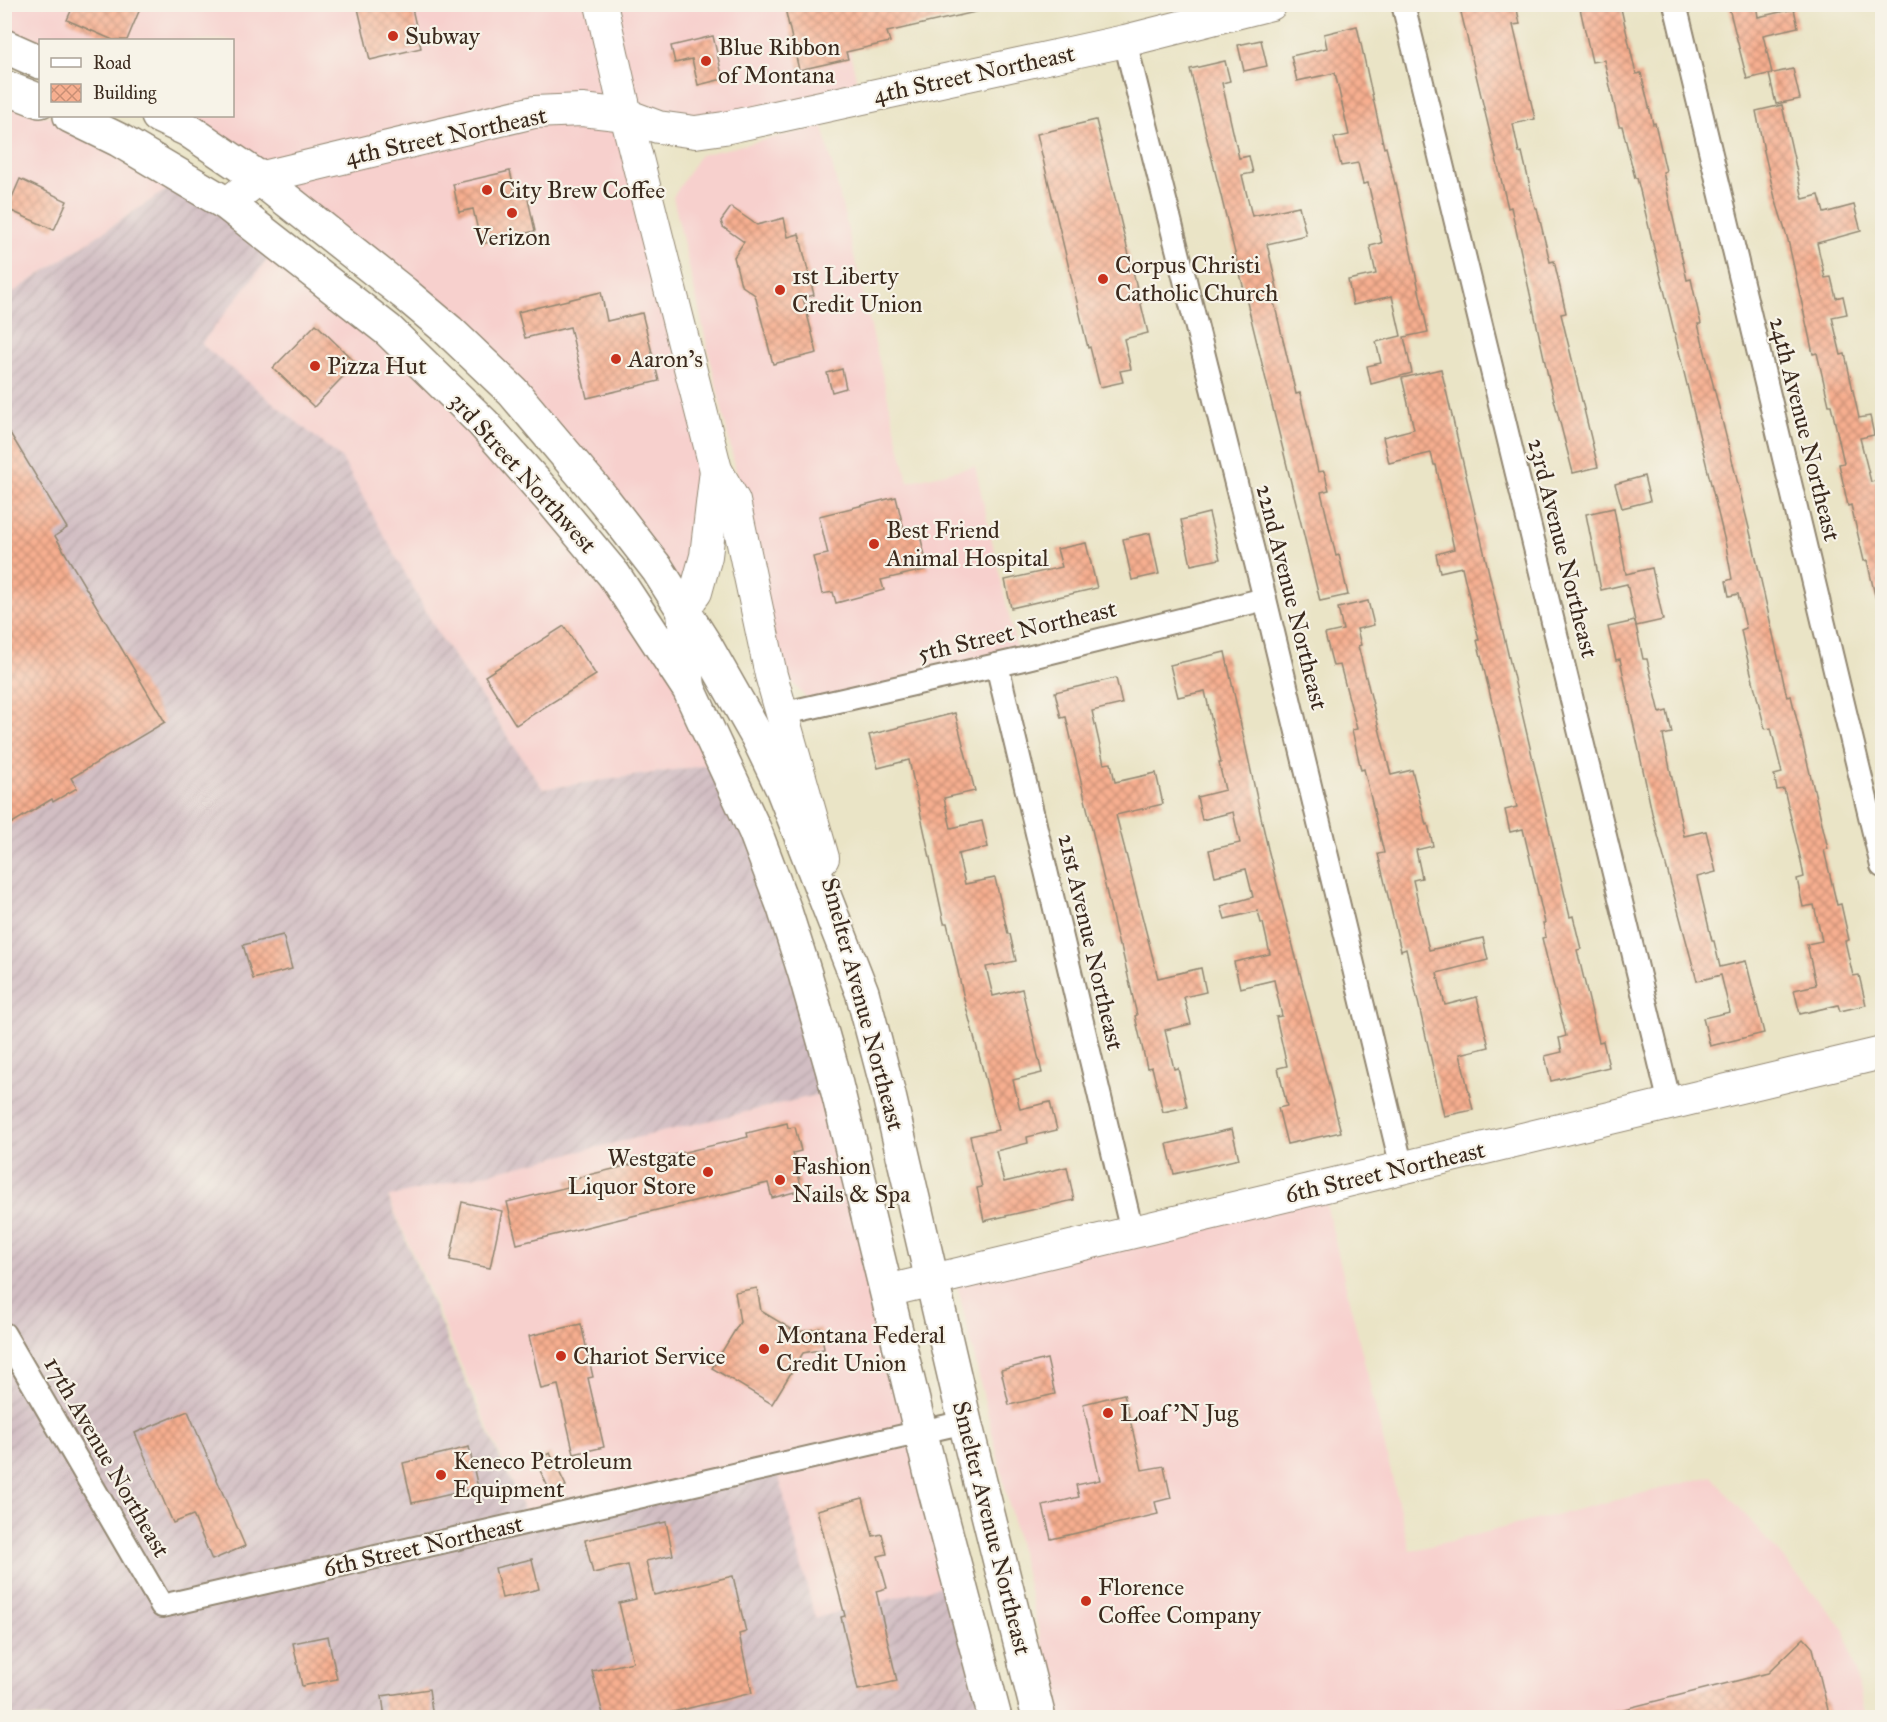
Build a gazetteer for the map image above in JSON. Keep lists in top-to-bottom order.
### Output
{
  "streets": {
    "highway": ["3rd Street Northwest", "Smelter Avenue Northeast"],
    "street": [
      "4th Street Northeast",
      "24th Avenue Northeast",
      "23rd Avenue Northeast",
      "22nd Avenue Northeast",
      "5th Street Northeast",
      "21st Avenue Northeast",
      "6th Street Northeast",
      "17th Avenue Northeast"
    ]
  },
  "crossings": [
    ["4th Street Northeast", "3rd Street Northwest"],
    ["4th Street Northeast", "22nd Avenue Northeast"],
    ["4th Street Northeast", "Smelter Avenue Northeast"],
    ["3rd Street Northwest", "Smelter Avenue Northeast"],
    ["23rd Avenue Northeast", "6th Street Northeast"],
    ["22nd Avenue Northeast", "5th Street Northeast"],
    ["22nd Avenue Northeast", "6th Street Northeast"],
    ["5th Street Northeast", "21st Avenue Northeast"],
    ["5th Street Northeast", "Smelter Avenue Northeast"],
    ["21st Avenue Northeast", "6th Street Northeast"],
    ["Smelter Avenue Northeast", "6th Street Northeast"],
    ["6th Street Northeast", "17th Avenue Northeast"]
  ],
  "places": [
    "Subway",
    "Blue Ribbon of Montana",
    "City Brew Coffee",
    "Verizon",
    "Corpus Christi Catholic Church",
    "1st Liberty Credit Union",
    "Aaron's",
    "Pizza Hut",
    "Best Friend Animal Hospital",
    "Westgate Liquor Store",
    "Fashion Nails & Spa",
    "Montana Federal Credit Union",
    "Chariot Service",
    "Loaf 'N Jug",
    "Keneco Petroleum Equipment",
    "Florence Coffee Company"
  ],
  "legend": ["Road", "Building"]
}
